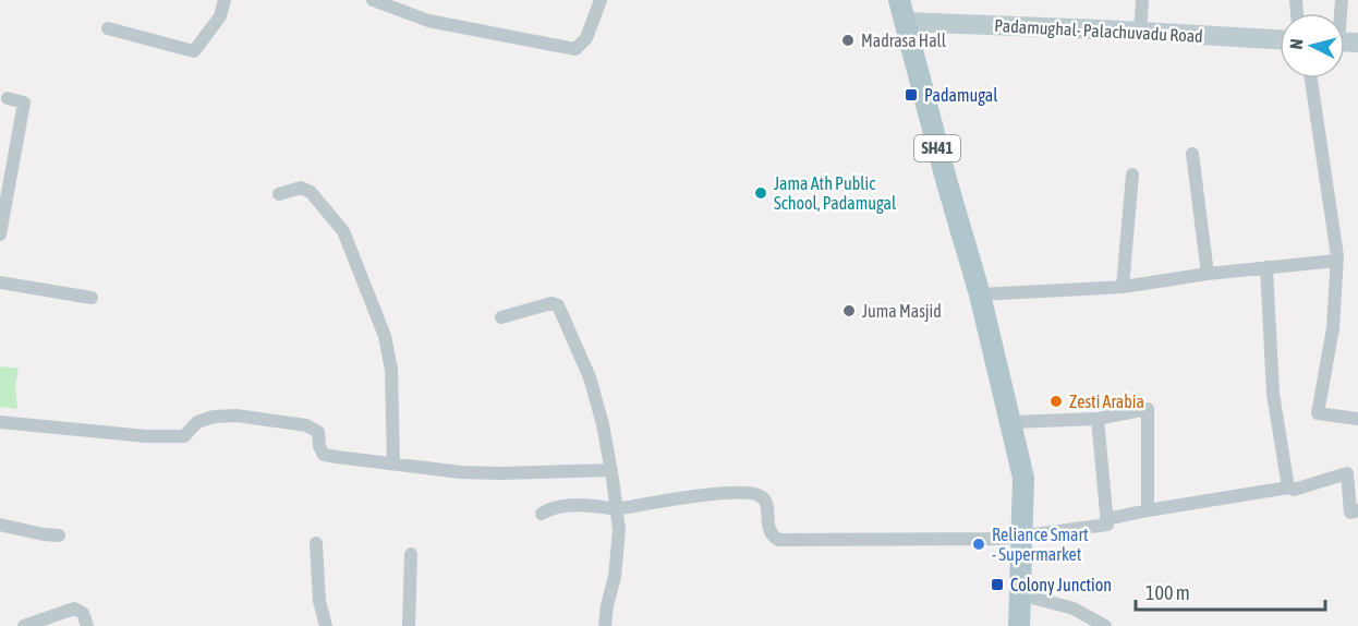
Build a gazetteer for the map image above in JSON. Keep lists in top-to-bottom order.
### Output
{
  "streets": {
    "main road": ["Padamughal- Palachuvadu Road", "SH41"]
  },
  "crossings": [
    ["Padamughal- Palachuvadu Road", "SH41"]
  ],
  "places": {
    "other": [
      "Madrasa Hall",
      "Jama Ath Public School, Padamugal",
      "Juma Masjid",
      "Zesti Arabia",
      "Reliance Smart - Supermarket"
    ],
    "transit": ["Padamugal", "Colony Junction"]
  },
  "scale_bar": "100 m",
  "north": "left"
}
